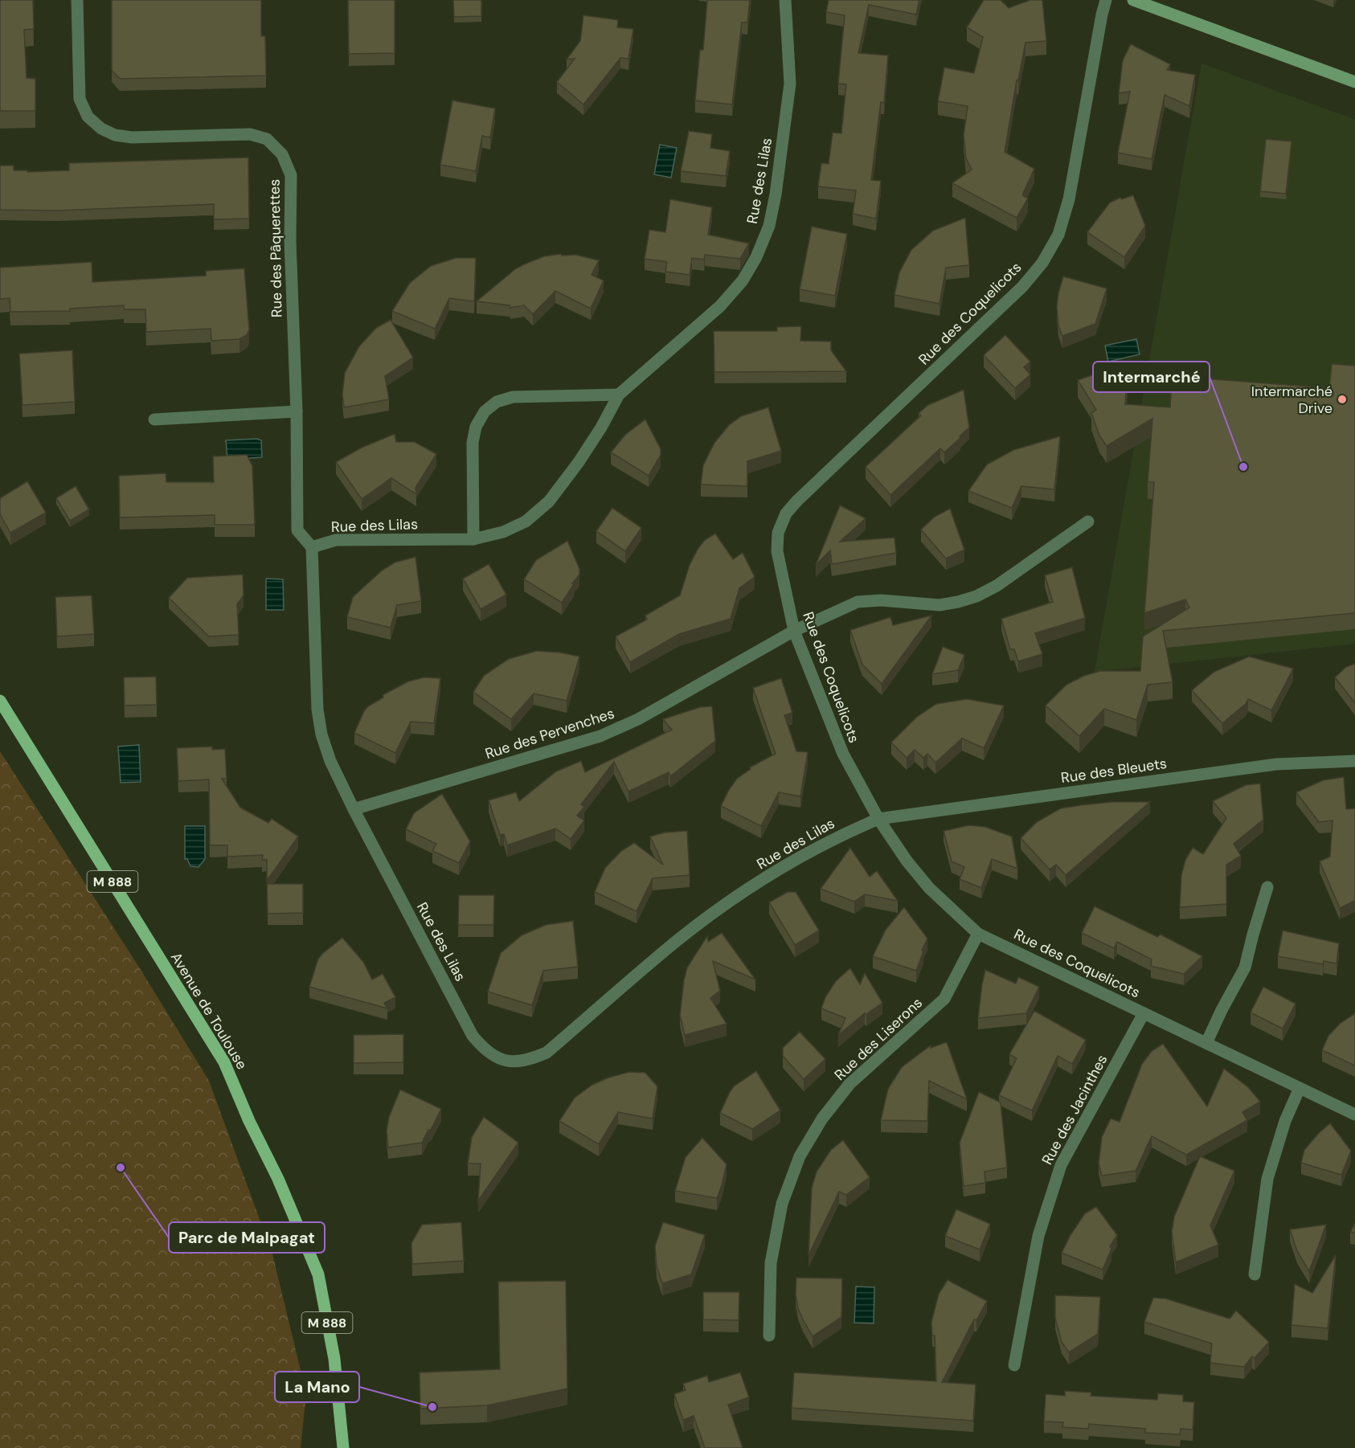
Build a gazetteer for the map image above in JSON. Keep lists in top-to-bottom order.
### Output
{
  "streets": {
    "main road": ["M 888", "Avenue de Toulouse"],
    "street": [
      "Rue des Lilas",
      "Rue des Pâquerettes",
      "Rue des Coquelicots",
      "Rue des Pervenches",
      "Rue des Bleuets",
      "Rue des Liserons",
      "Rue des Jacinthes"
    ]
  },
  "crossings": [
    ["Rue des Lilas", "Rue des Pâquerettes"],
    ["Rue des Lilas", "Rue des Coquelicots"],
    ["Rue des Lilas", "Rue des Pervenches"],
    ["Rue des Lilas", "Rue des Bleuets"],
    ["Rue des Coquelicots", "Rue des Pervenches"],
    ["Rue des Coquelicots", "Rue des Bleuets"],
    ["Rue des Coquelicots", "Rue des Liserons"],
    ["Rue des Coquelicots", "Rue des Jacinthes"]
  ],
  "places": [
    "Intermarché Drive",
    "Intermarché",
    "Parc de Malpagat",
    "La Mano"
  ]
}
